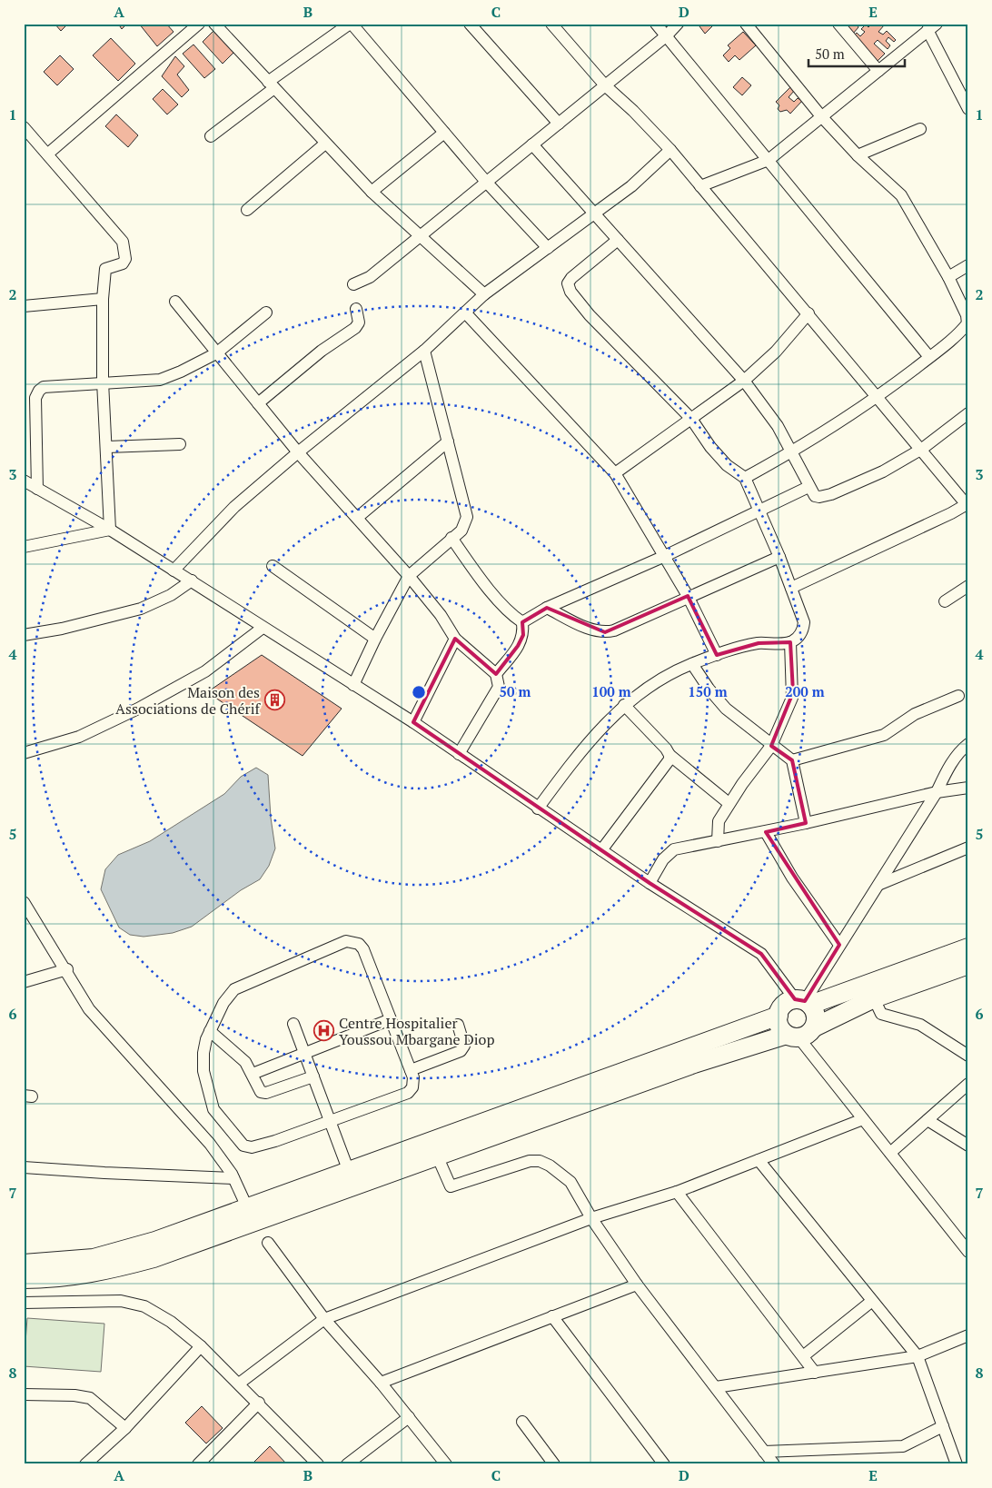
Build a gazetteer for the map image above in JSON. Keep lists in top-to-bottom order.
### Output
{
  "places": {
    "building": ["Maison des Associations de Chérif"],
    "hospital": ["Centre Hospitalier Youssou Mbargane Diop"]
  },
  "scale_bar": "50 m",
  "grid": {
    "columns": [
      "A",
      "B",
      "C",
      "D",
      "E"
    ],
    "rows": [
      "1",
      "2",
      "3",
      "4",
      "5",
      "6",
      "7",
      "8"
    ]
  },
  "rings": [
    "50 m",
    "100 m",
    "150 m",
    "200 m"
  ]
}
